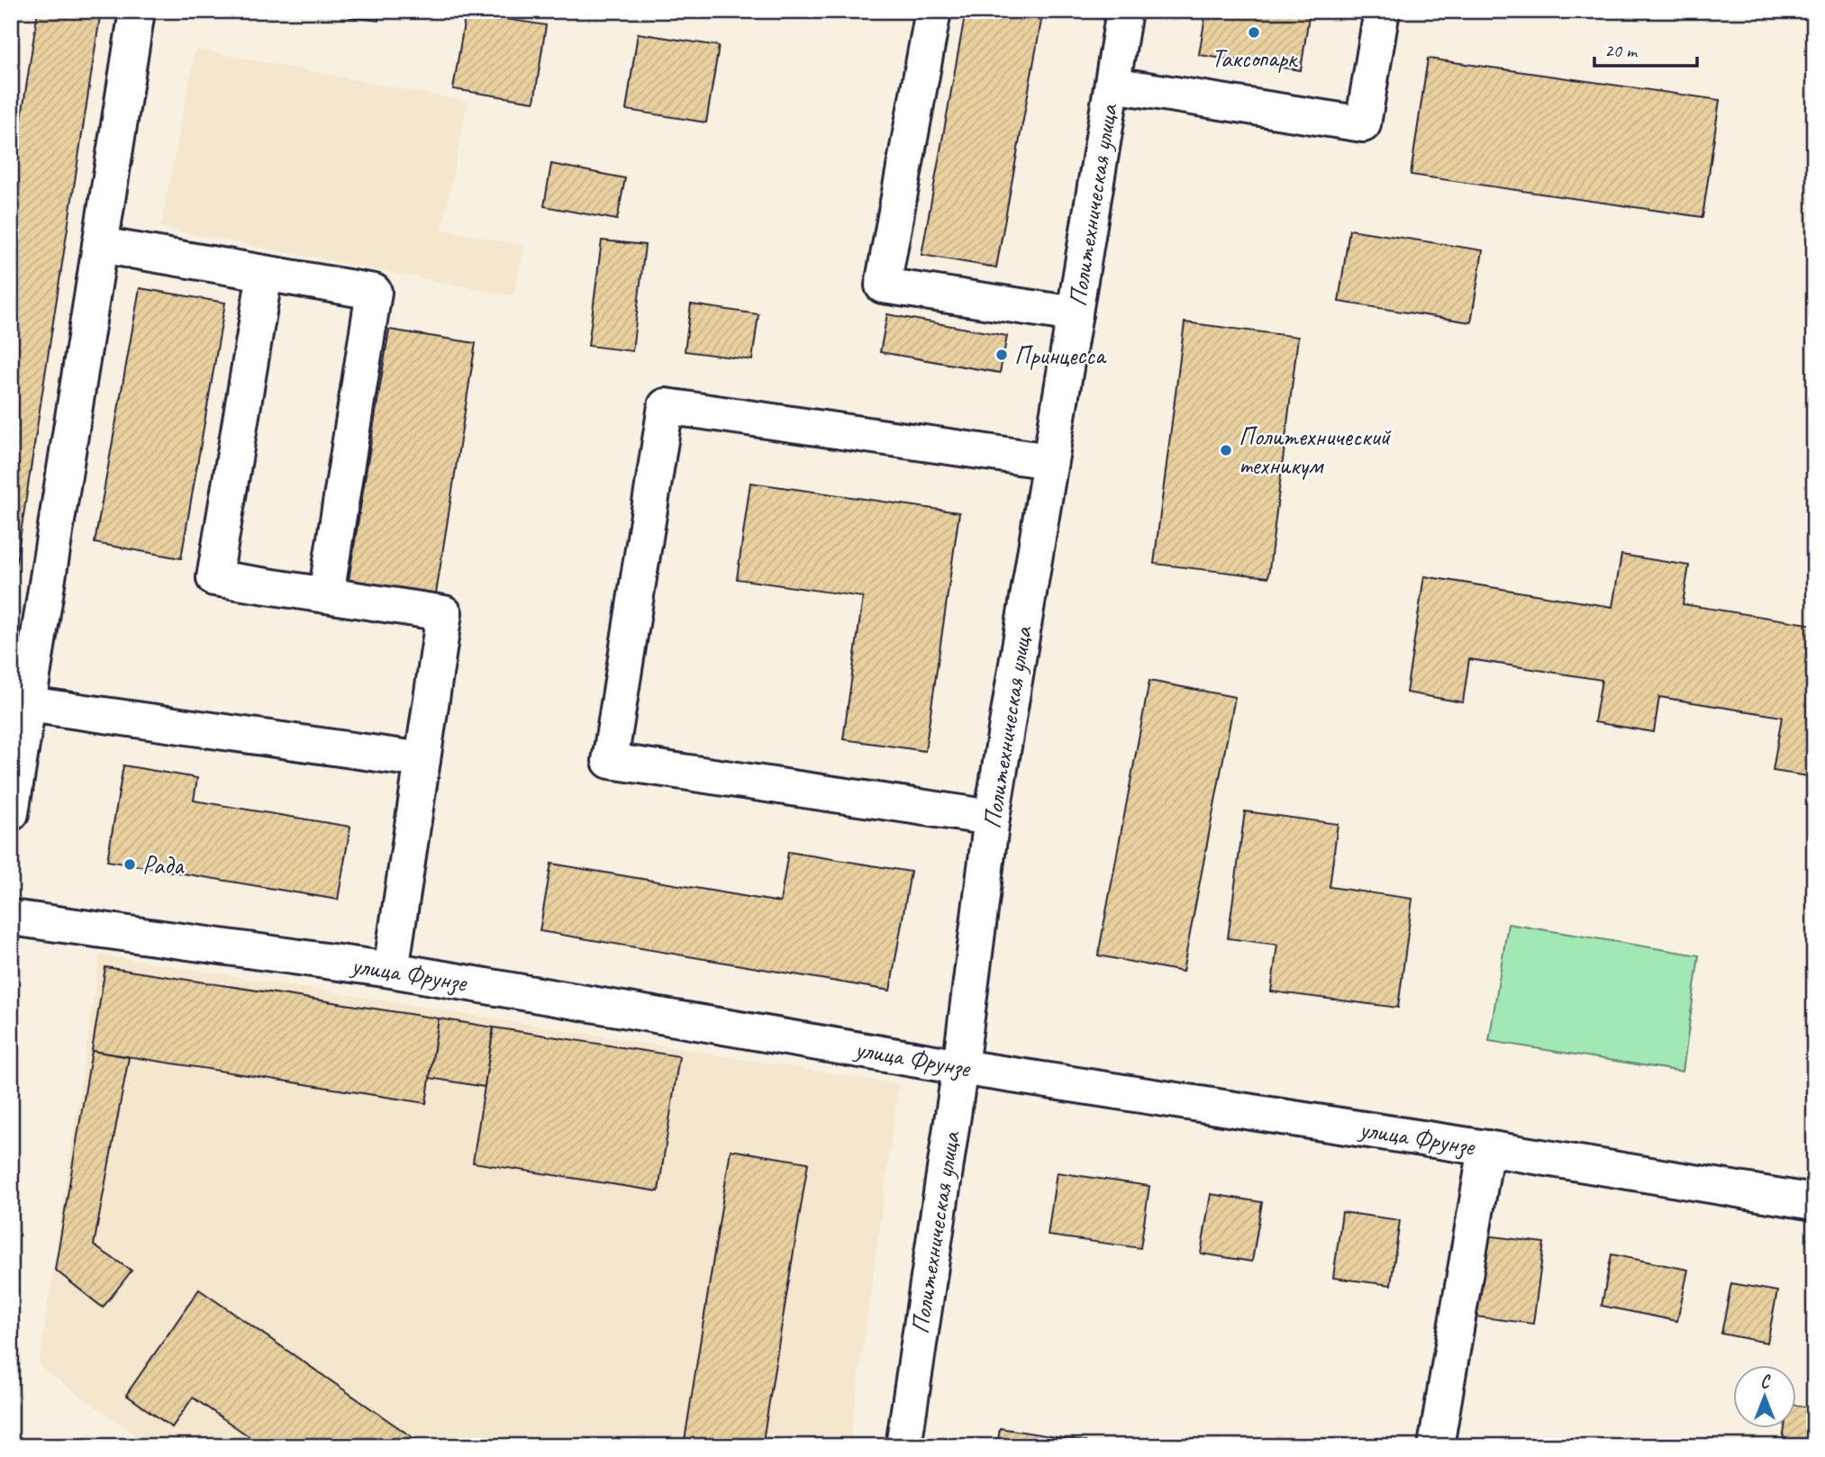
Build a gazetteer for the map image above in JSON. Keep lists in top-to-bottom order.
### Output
{
  "streets": {
    "street": ["Политехническая улица", "улица Фрунзе"]
  },
  "crossings": [
    ["Политехническая улица", "улица Фрунзе"]
  ],
  "places": [
    "Таксопарк",
    "Принцесса",
    "Политехнический техникум",
    "Рада"
  ],
  "scale_bar": "20 m",
  "north": "top"
}
